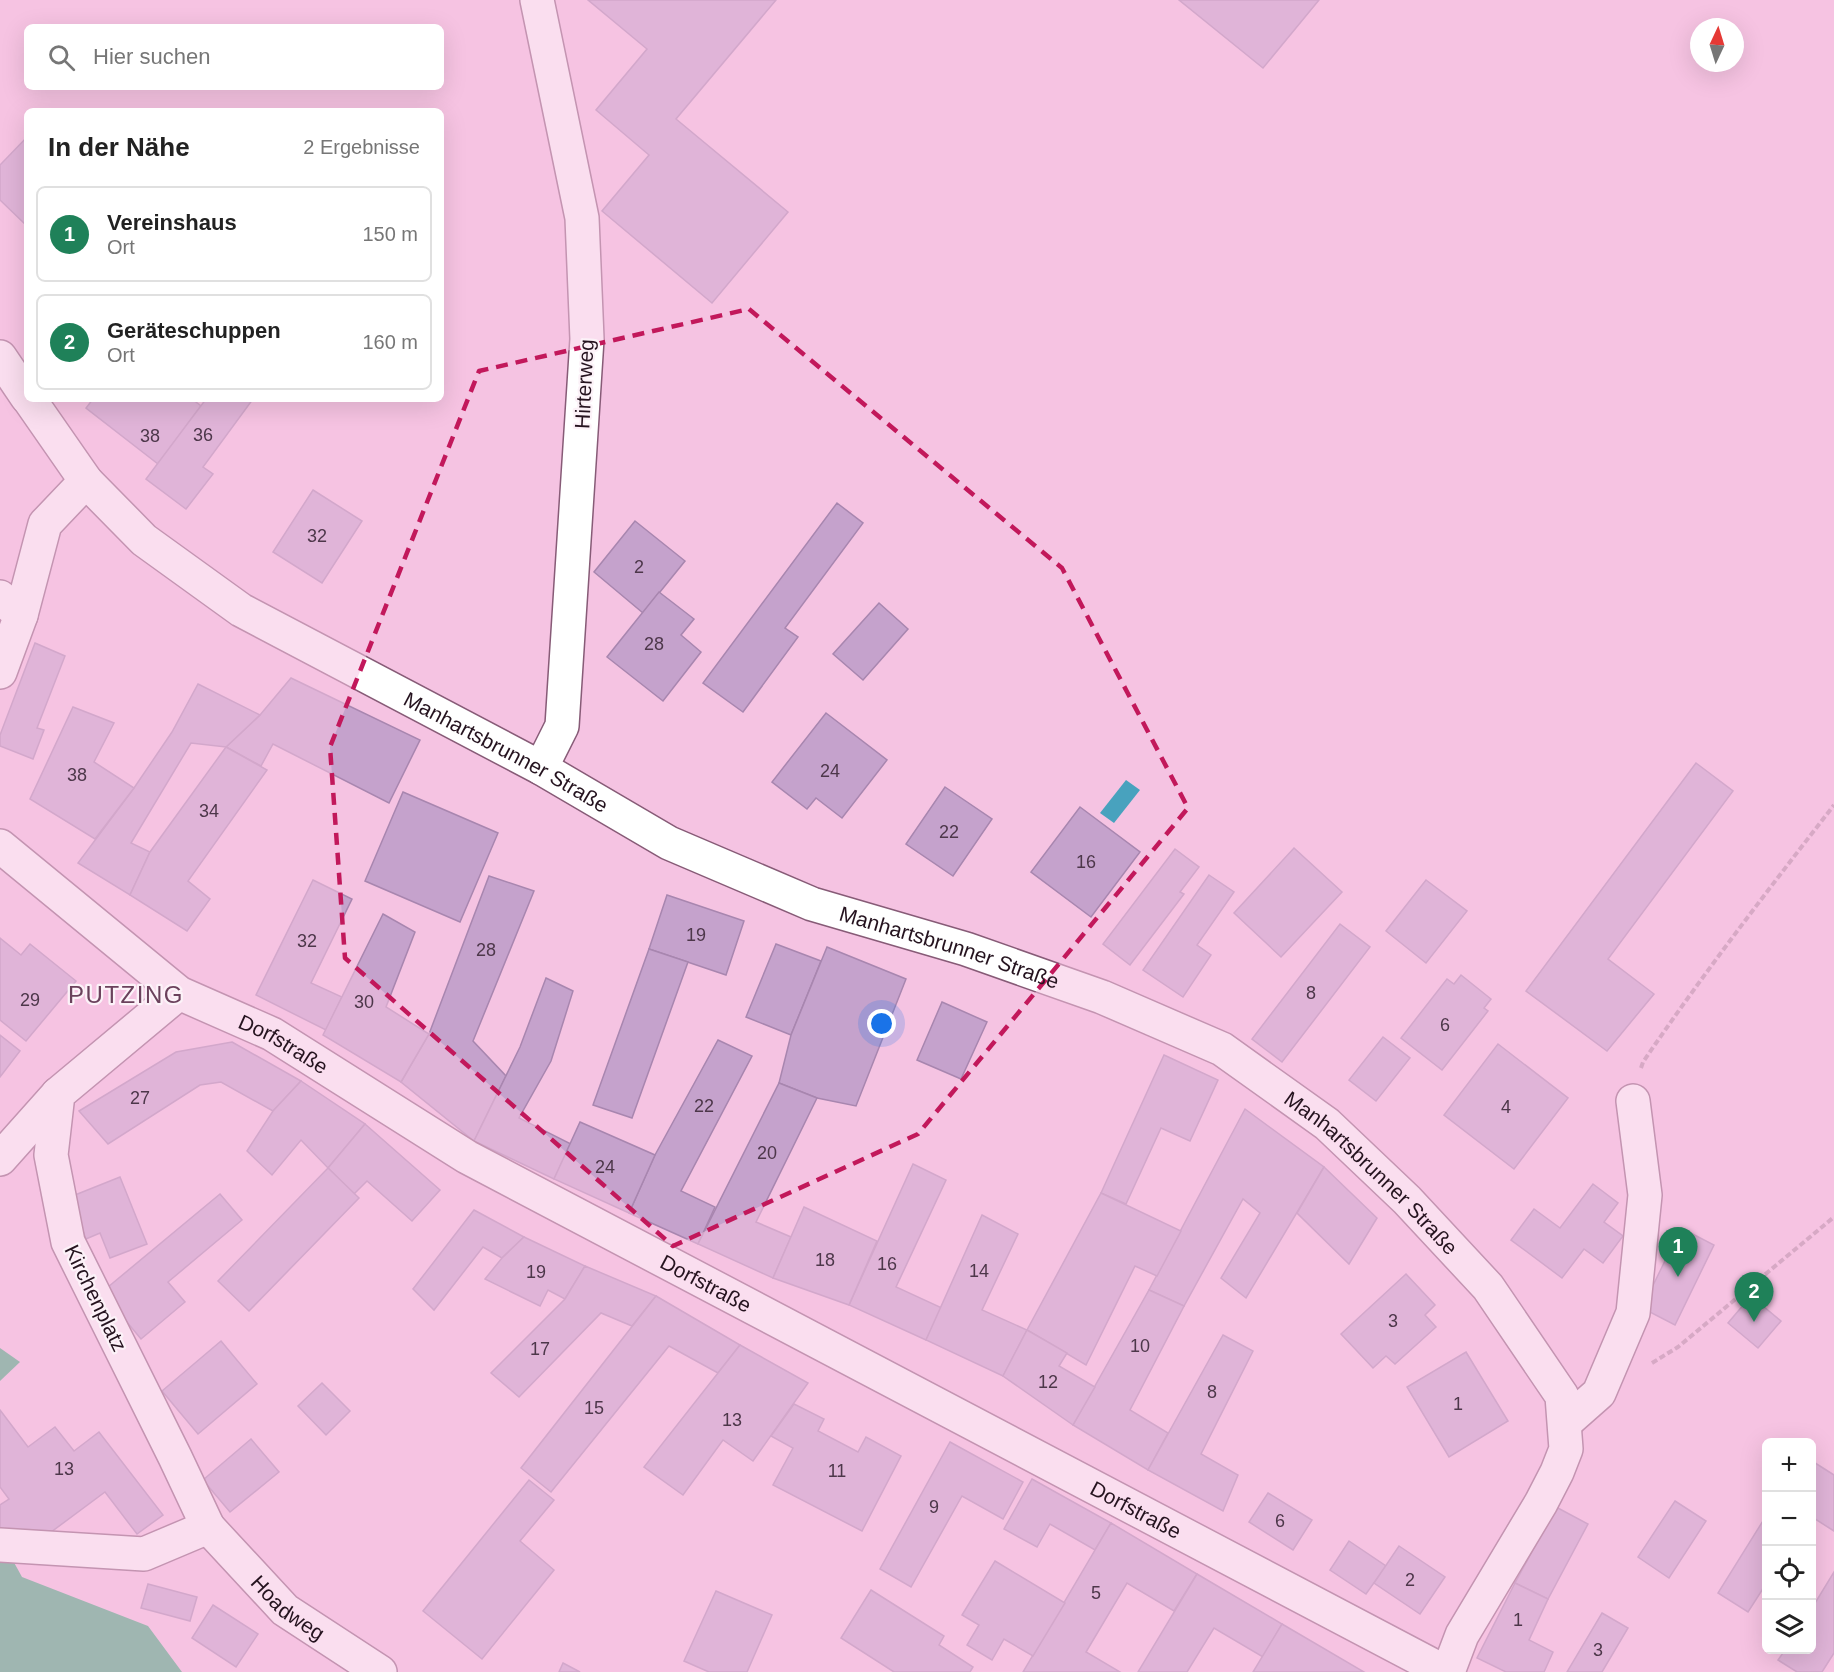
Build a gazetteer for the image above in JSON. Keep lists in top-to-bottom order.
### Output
{
  "streets": {
    "street": [
      "Hirterweg",
      "Manhartsbrunner Straße",
      "Dorfstraße",
      "Kirchenplatz",
      "Hoadweg"
    ]
  },
  "crossings": [
    ["Hirterweg", "Manhartsbrunner Straße"],
    ["Manhartsbrunner Straße", "Dorfstraße"],
    ["Kirchenplatz", "Hoadweg"]
  ],
  "districts": ["PUTZING"],
  "house_numbers": [
    "36",
    "38",
    "32",
    "2",
    "28",
    "24",
    "38",
    "34",
    "22",
    "16",
    "19",
    "32",
    "28",
    "8",
    "29",
    "30",
    "6",
    "27",
    "22",
    "4",
    "20",
    "24",
    "18",
    "16",
    "14",
    "19",
    "3",
    "10",
    "17",
    "12",
    "8",
    "1",
    "15",
    "13",
    "13",
    "11",
    "9",
    "6",
    "2",
    "5",
    "1",
    "3"
  ],
  "north": "top",
  "page": {
    "search": "Hier suchen",
    "heading": ["In der Nähe", "2 Ergebnisse"],
    "list": [
      {
        "mark": "1",
        "name": "Vereinshaus",
        "note": "Ort",
        "value": "150 m"
      },
      {
        "mark": "2",
        "name": "Geräteschuppen",
        "note": "Ort",
        "value": "160 m"
      }
    ],
    "pins": ["1", "2"],
    "map_buttons": ["+", "−"]
  }
}
